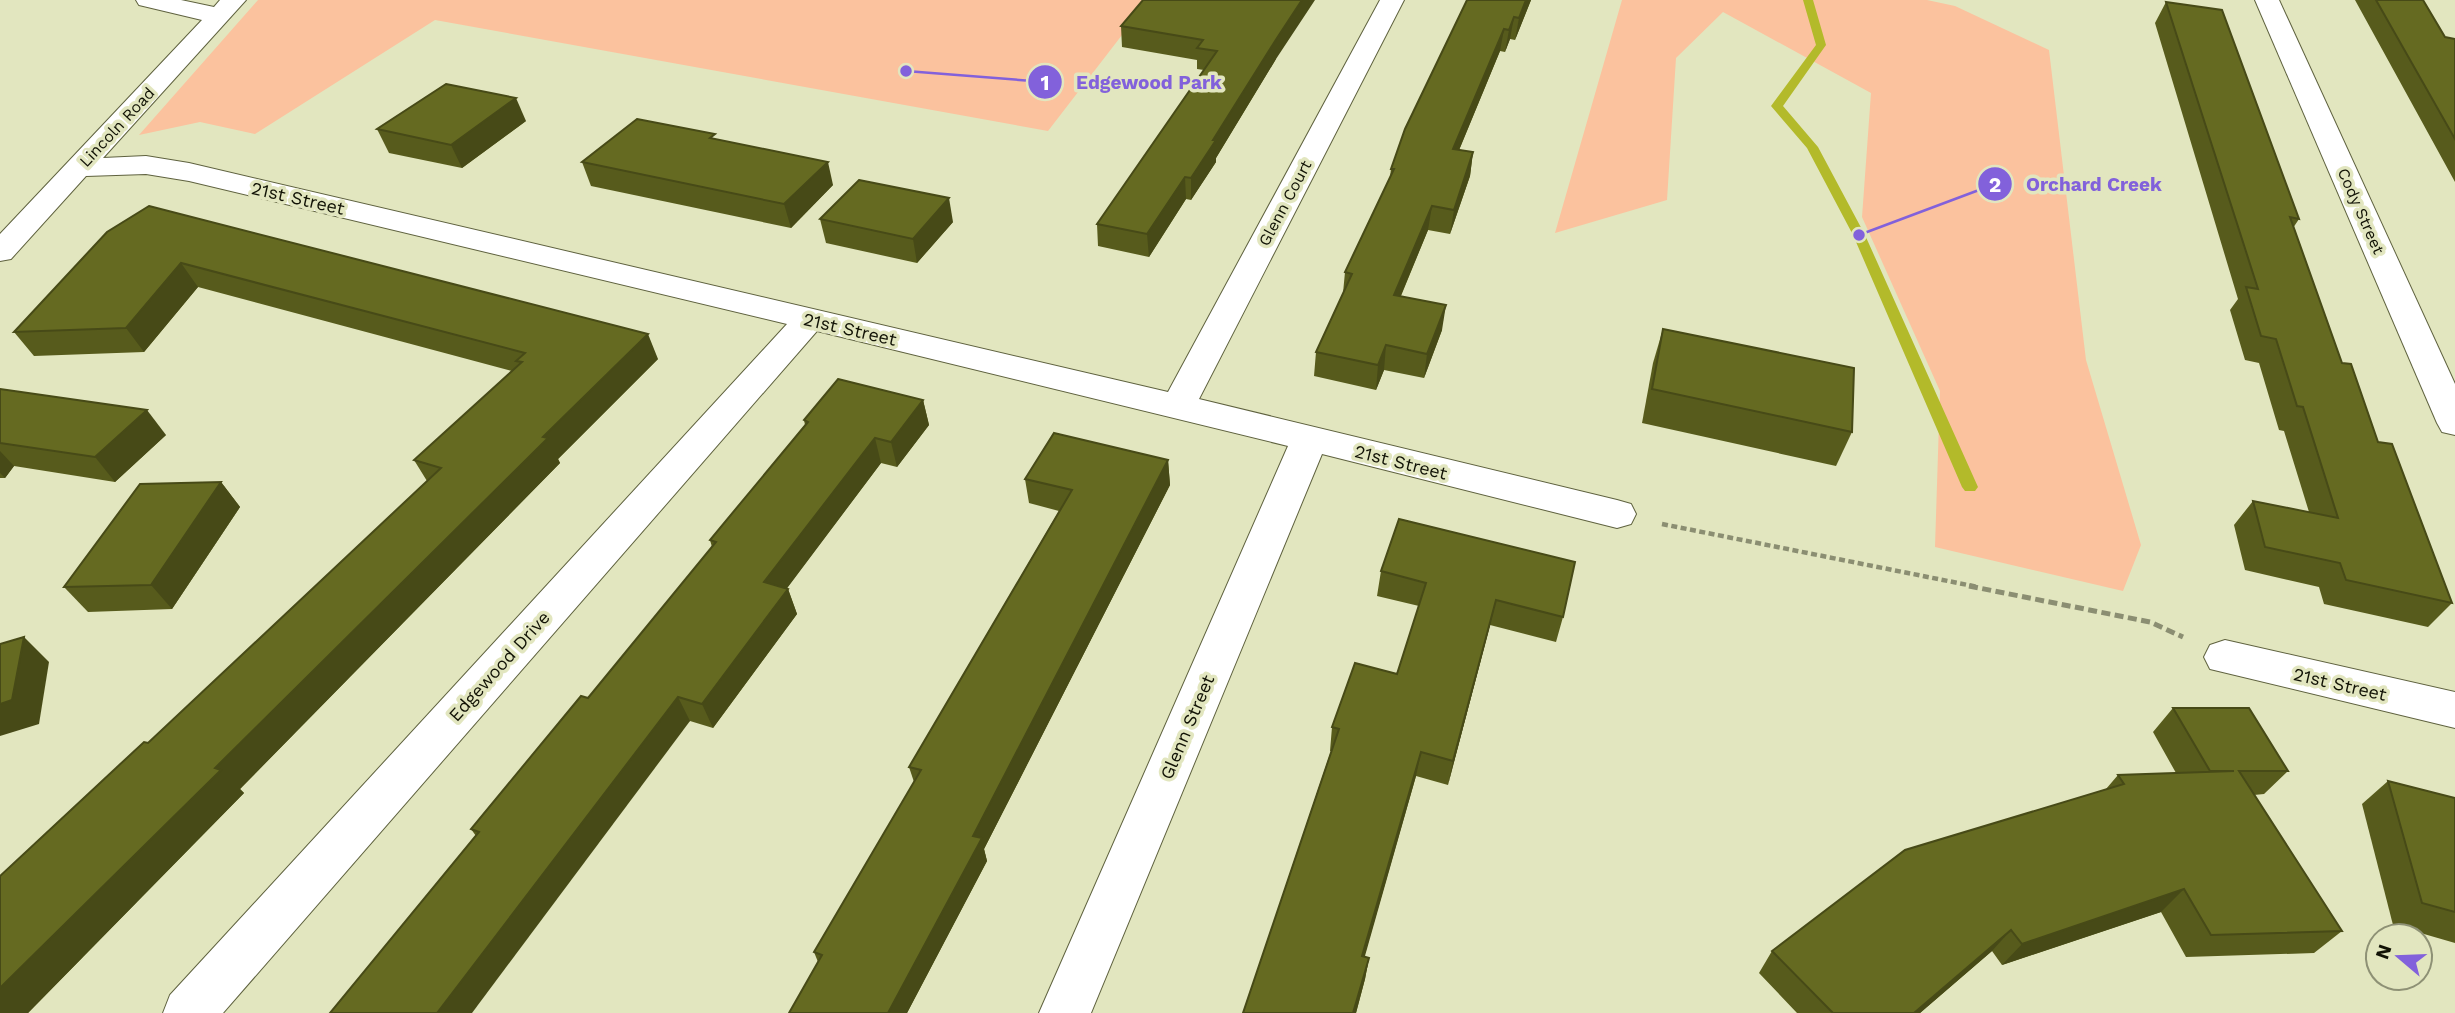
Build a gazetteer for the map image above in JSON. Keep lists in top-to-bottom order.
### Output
{
  "streets": {
    "street": [
      "Lincoln Road",
      "21st Street",
      "Glenn Court",
      "Cody Street",
      "Edgewood Drive",
      "Glenn Street"
    ]
  },
  "crossings": [
    ["Lincoln Road", "21st Street"],
    ["21st Street", "Glenn Court"],
    ["21st Street", "Edgewood Drive"],
    ["21st Street", "Glenn Street"]
  ],
  "places": ["Edgewood Park", "Orchard Creek"],
  "north": "left"
}
